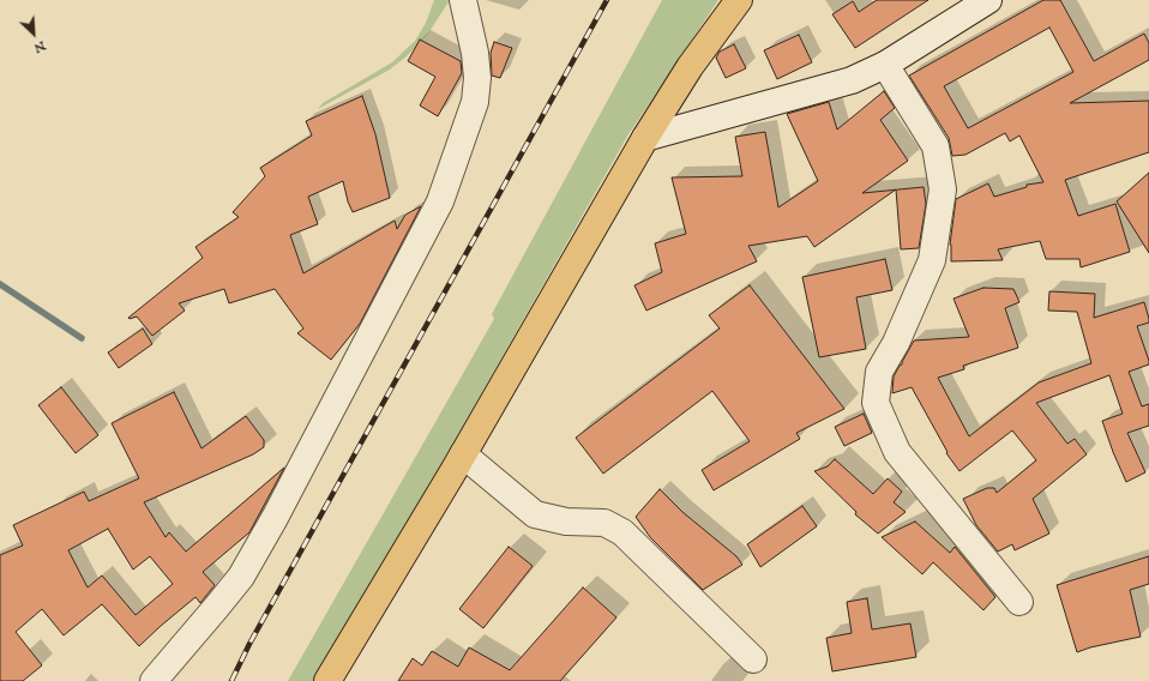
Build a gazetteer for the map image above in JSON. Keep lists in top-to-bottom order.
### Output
{
  "north": "bottom right"
}
